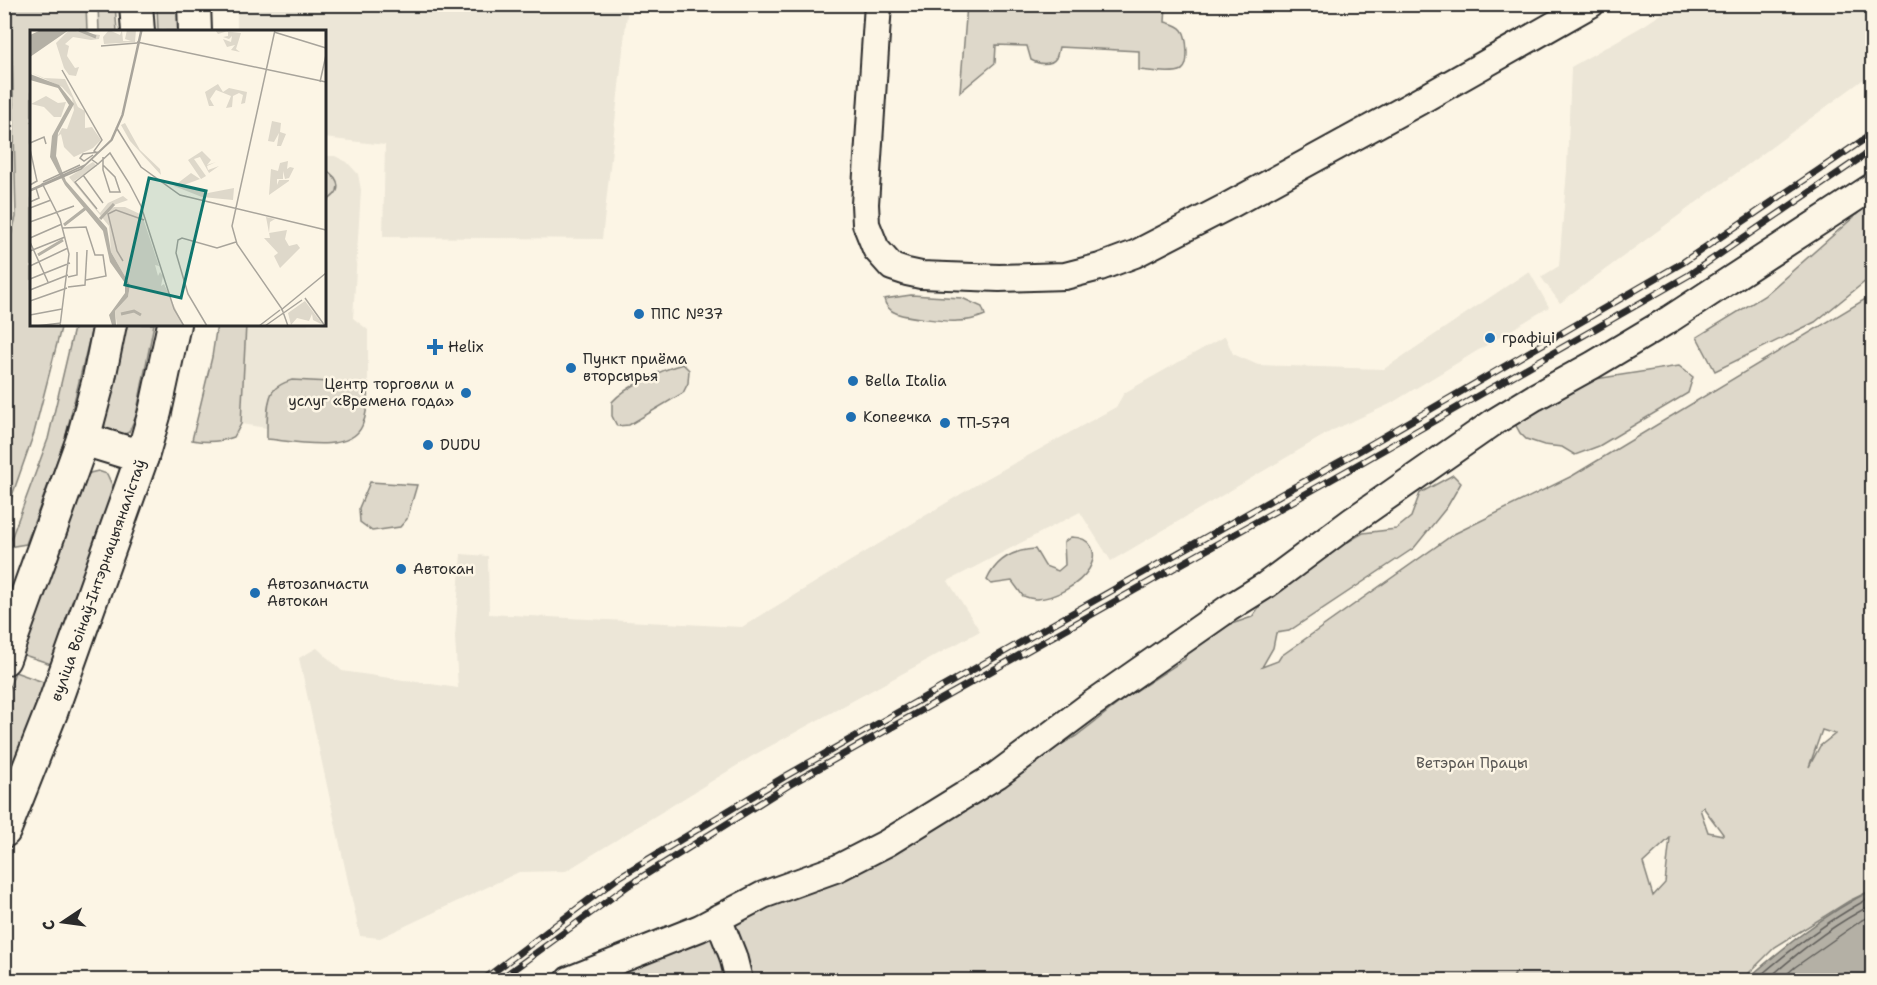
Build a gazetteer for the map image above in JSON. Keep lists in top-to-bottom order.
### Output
{
  "streets": {
    "main road": ["вуліца Воінаў-Інтэрнацыяналістаў"]
  },
  "parks": ["Ветэран Працы"],
  "places": {
    "other": [
      "ППС №37",
      "графіці",
      "Пункт приёма вторсырья",
      "Bella Italia",
      "Центр торговли и услуг «Времена года»",
      "Копеечка",
      "ТП-579",
      "DUDU",
      "Автокан",
      "Автозапчасти Автокан"
    ],
    "health": ["Helix"]
  },
  "north": "left"
}
